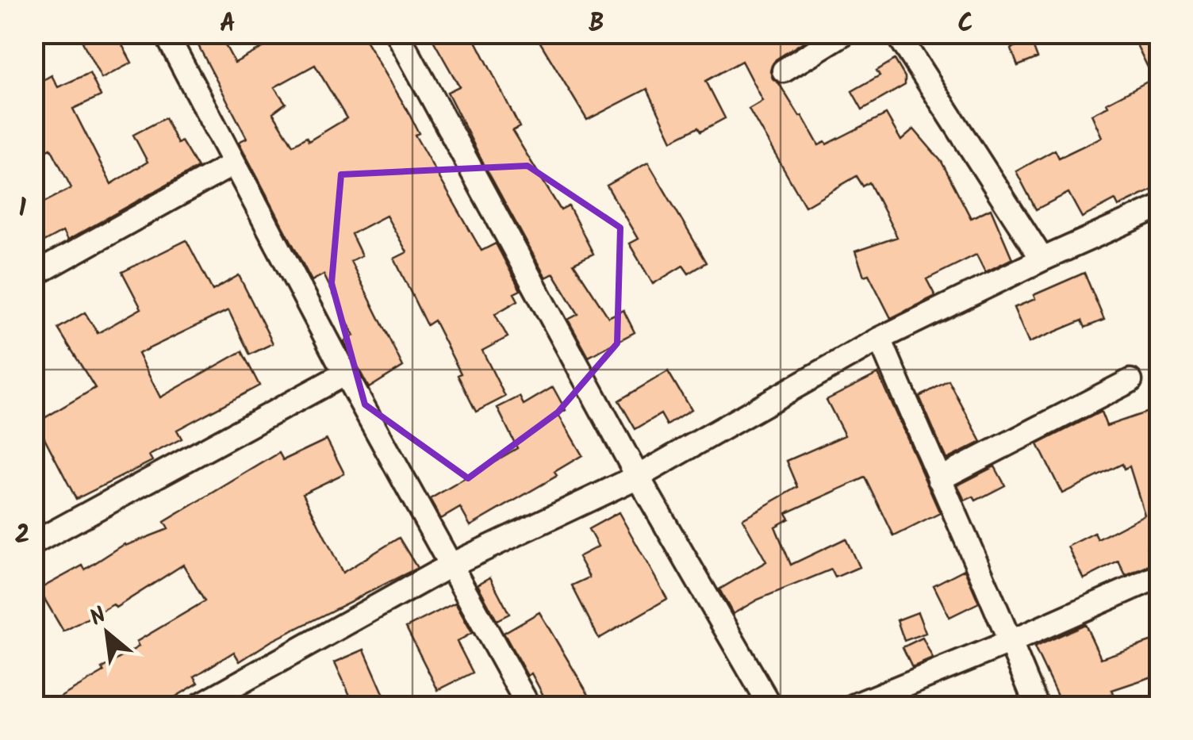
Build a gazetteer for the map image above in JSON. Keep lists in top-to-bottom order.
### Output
{
  "north": "top left",
  "grid": {
    "columns": ["A", "B", "C"],
    "rows": ["1", "2"]
  }
}
